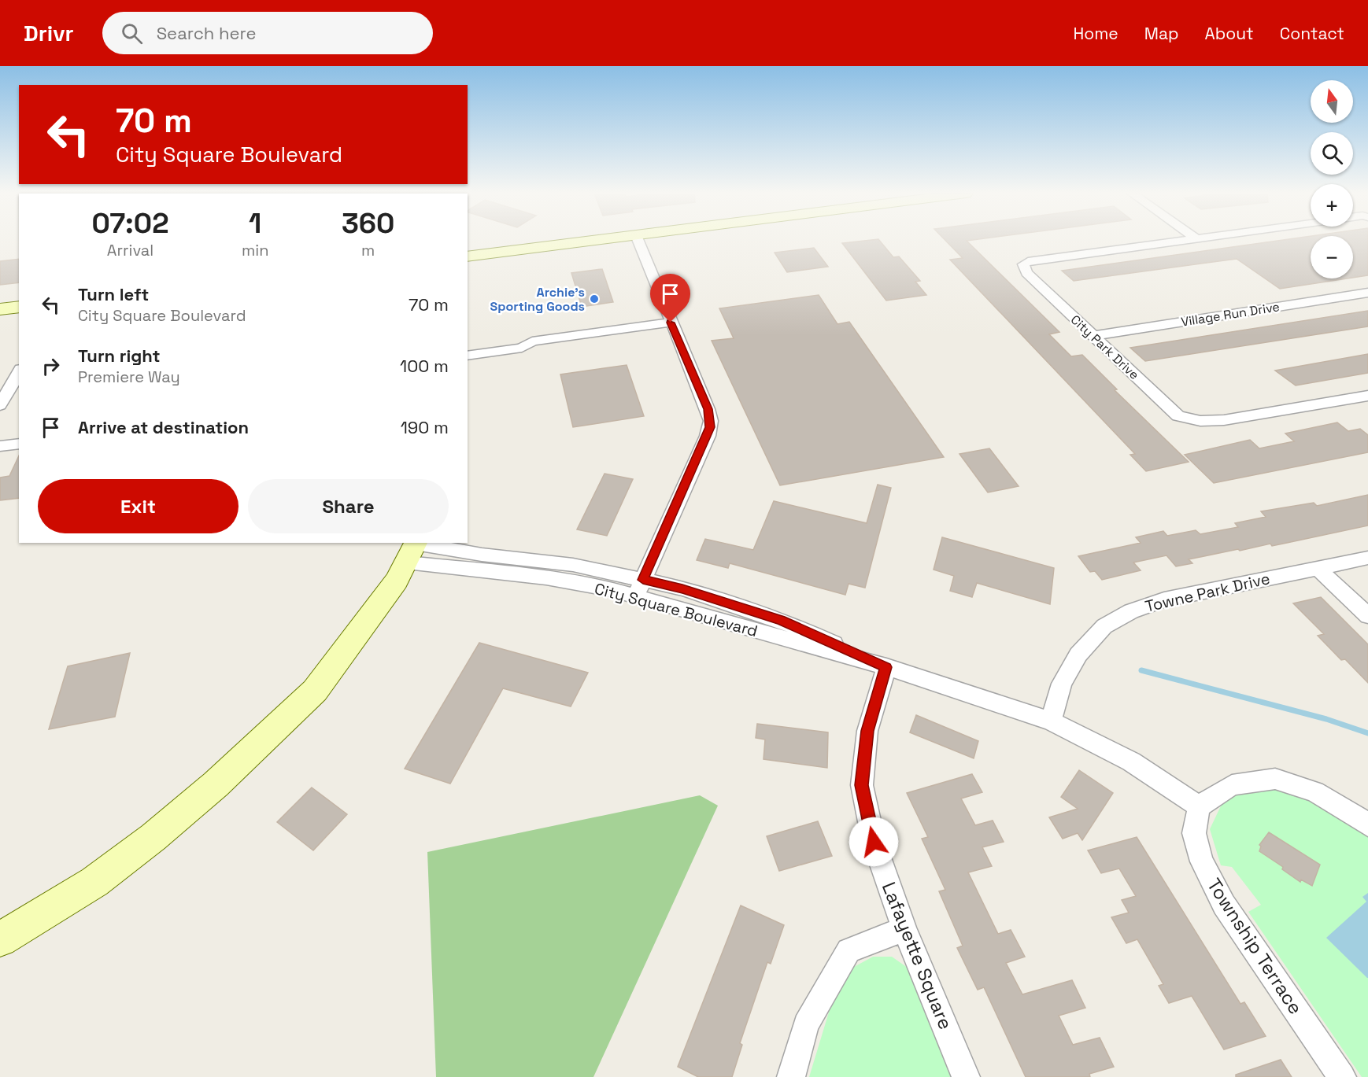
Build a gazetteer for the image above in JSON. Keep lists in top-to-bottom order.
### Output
{
  "streets": {
    "street": [
      "Village Run Drive",
      "City Park Drive",
      "Towne Park Drive",
      "City Square Boulevard",
      "Township Terrace",
      "Lafayette Square"
    ]
  },
  "crossings": [
    ["Village Run Drive", "City Park Drive"],
    ["Towne Park Drive", "City Square Boulevard"],
    ["City Square Boulevard", "Lafayette Square"]
  ],
  "places": ["Archie's Sporting Goods"],
  "north": "top",
  "page": {
    "header": "Drivr",
    "search": "Search here",
    "nav": [
      "Home",
      "Map",
      "About",
      "Contact"
    ],
    "map_buttons": ["+", "−"],
    "turn": ["70 m", "City Square Boulevard"],
    "eta": [
      "07:02",
      "Arrival",
      "1",
      "min",
      "360",
      "m"
    ],
    "list": [
      {
        "name": "Turn left",
        "note": "City Square Boulevard",
        "value": "70 m"
      },
      {
        "name": "Turn right",
        "note": "Premiere Way",
        "value": "100 m"
      },
      {
        "name": "Arrive at destination",
        "value": "190 m"
      }
    ],
    "buttons": ["Exit", "Share"]
  }
}
